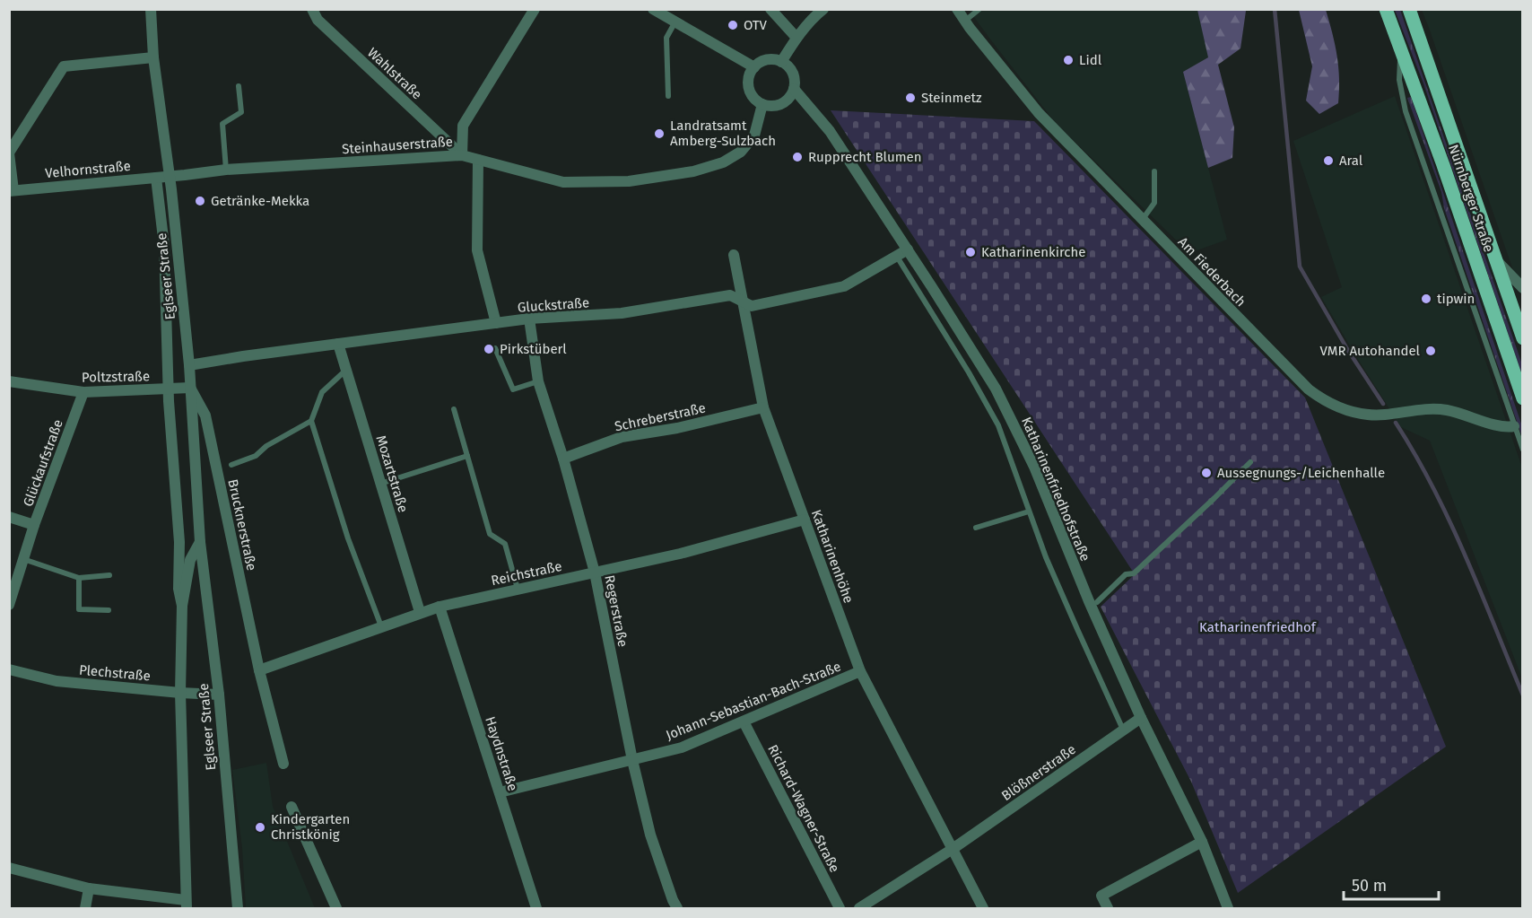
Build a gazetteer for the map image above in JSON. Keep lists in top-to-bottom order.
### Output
{
  "streets": {
    "main road": ["Nürnberger Straße"],
    "street": [
      "Wahlstraße",
      "Steinhauserstraße",
      "Velhornstraße",
      "Am Fiederbach",
      "Eglseer Straße",
      "Gluckstraße",
      "Poltzstraße",
      "Schreberstraße",
      "Glückaufstraße",
      "Mozartstraße",
      "Katharinenfriedhofstraße",
      "Brucknerstraße",
      "Katharinenhöhe",
      "Reichstraße",
      "Regerstraße",
      "Plechstraße",
      "Johann-Sebastian-Bach-Straße",
      "Haydnstraße",
      "Blößnerstraße",
      "Richard-Wagner-Straße"
    ]
  },
  "crossings": [
    ["Wahlstraße", "Steinhauserstraße"],
    ["Steinhauserstraße", "Velhornstraße"],
    ["Steinhauserstraße", "Eglseer Straße"],
    ["Velhornstraße", "Eglseer Straße"],
    ["Eglseer Straße", "Gluckstraße"],
    ["Eglseer Straße", "Poltzstraße"],
    ["Eglseer Straße", "Brucknerstraße"],
    ["Eglseer Straße", "Plechstraße"],
    ["Gluckstraße", "Mozartstraße"],
    ["Gluckstraße", "Katharinenfriedhofstraße"],
    ["Gluckstraße", "Katharinenhöhe"],
    ["Gluckstraße", "Regerstraße"],
    ["Poltzstraße", "Glückaufstraße"],
    ["Poltzstraße", "Brucknerstraße"],
    ["Schreberstraße", "Katharinenhöhe"],
    ["Schreberstraße", "Regerstraße"],
    ["Mozartstraße", "Reichstraße"],
    ["Katharinenfriedhofstraße", "Blößnerstraße"],
    ["Brucknerstraße", "Reichstraße"],
    ["Katharinenhöhe", "Reichstraße"],
    ["Katharinenhöhe", "Johann-Sebastian-Bach-Straße"],
    ["Katharinenhöhe", "Blößnerstraße"],
    ["Reichstraße", "Regerstraße"],
    ["Reichstraße", "Haydnstraße"],
    ["Regerstraße", "Johann-Sebastian-Bach-Straße"],
    ["Johann-Sebastian-Bach-Straße", "Haydnstraße"],
    ["Johann-Sebastian-Bach-Straße", "Richard-Wagner-Straße"]
  ],
  "parks": ["Katharinenfriedhof"],
  "places": [
    "OTV",
    "Lidl",
    "Steinmetz",
    "Landratsamt Amberg-Sulzbach",
    "Rupprecht Blumen",
    "Aral",
    "Getränke-Mekka",
    "Katharinenkirche",
    "tipwin",
    "Pirkstüberl",
    "VMR Autohandel",
    "Aussegnungs-/Leichenhalle",
    "Kindergarten Christkönig"
  ],
  "scale_bar": "50 m"
}
